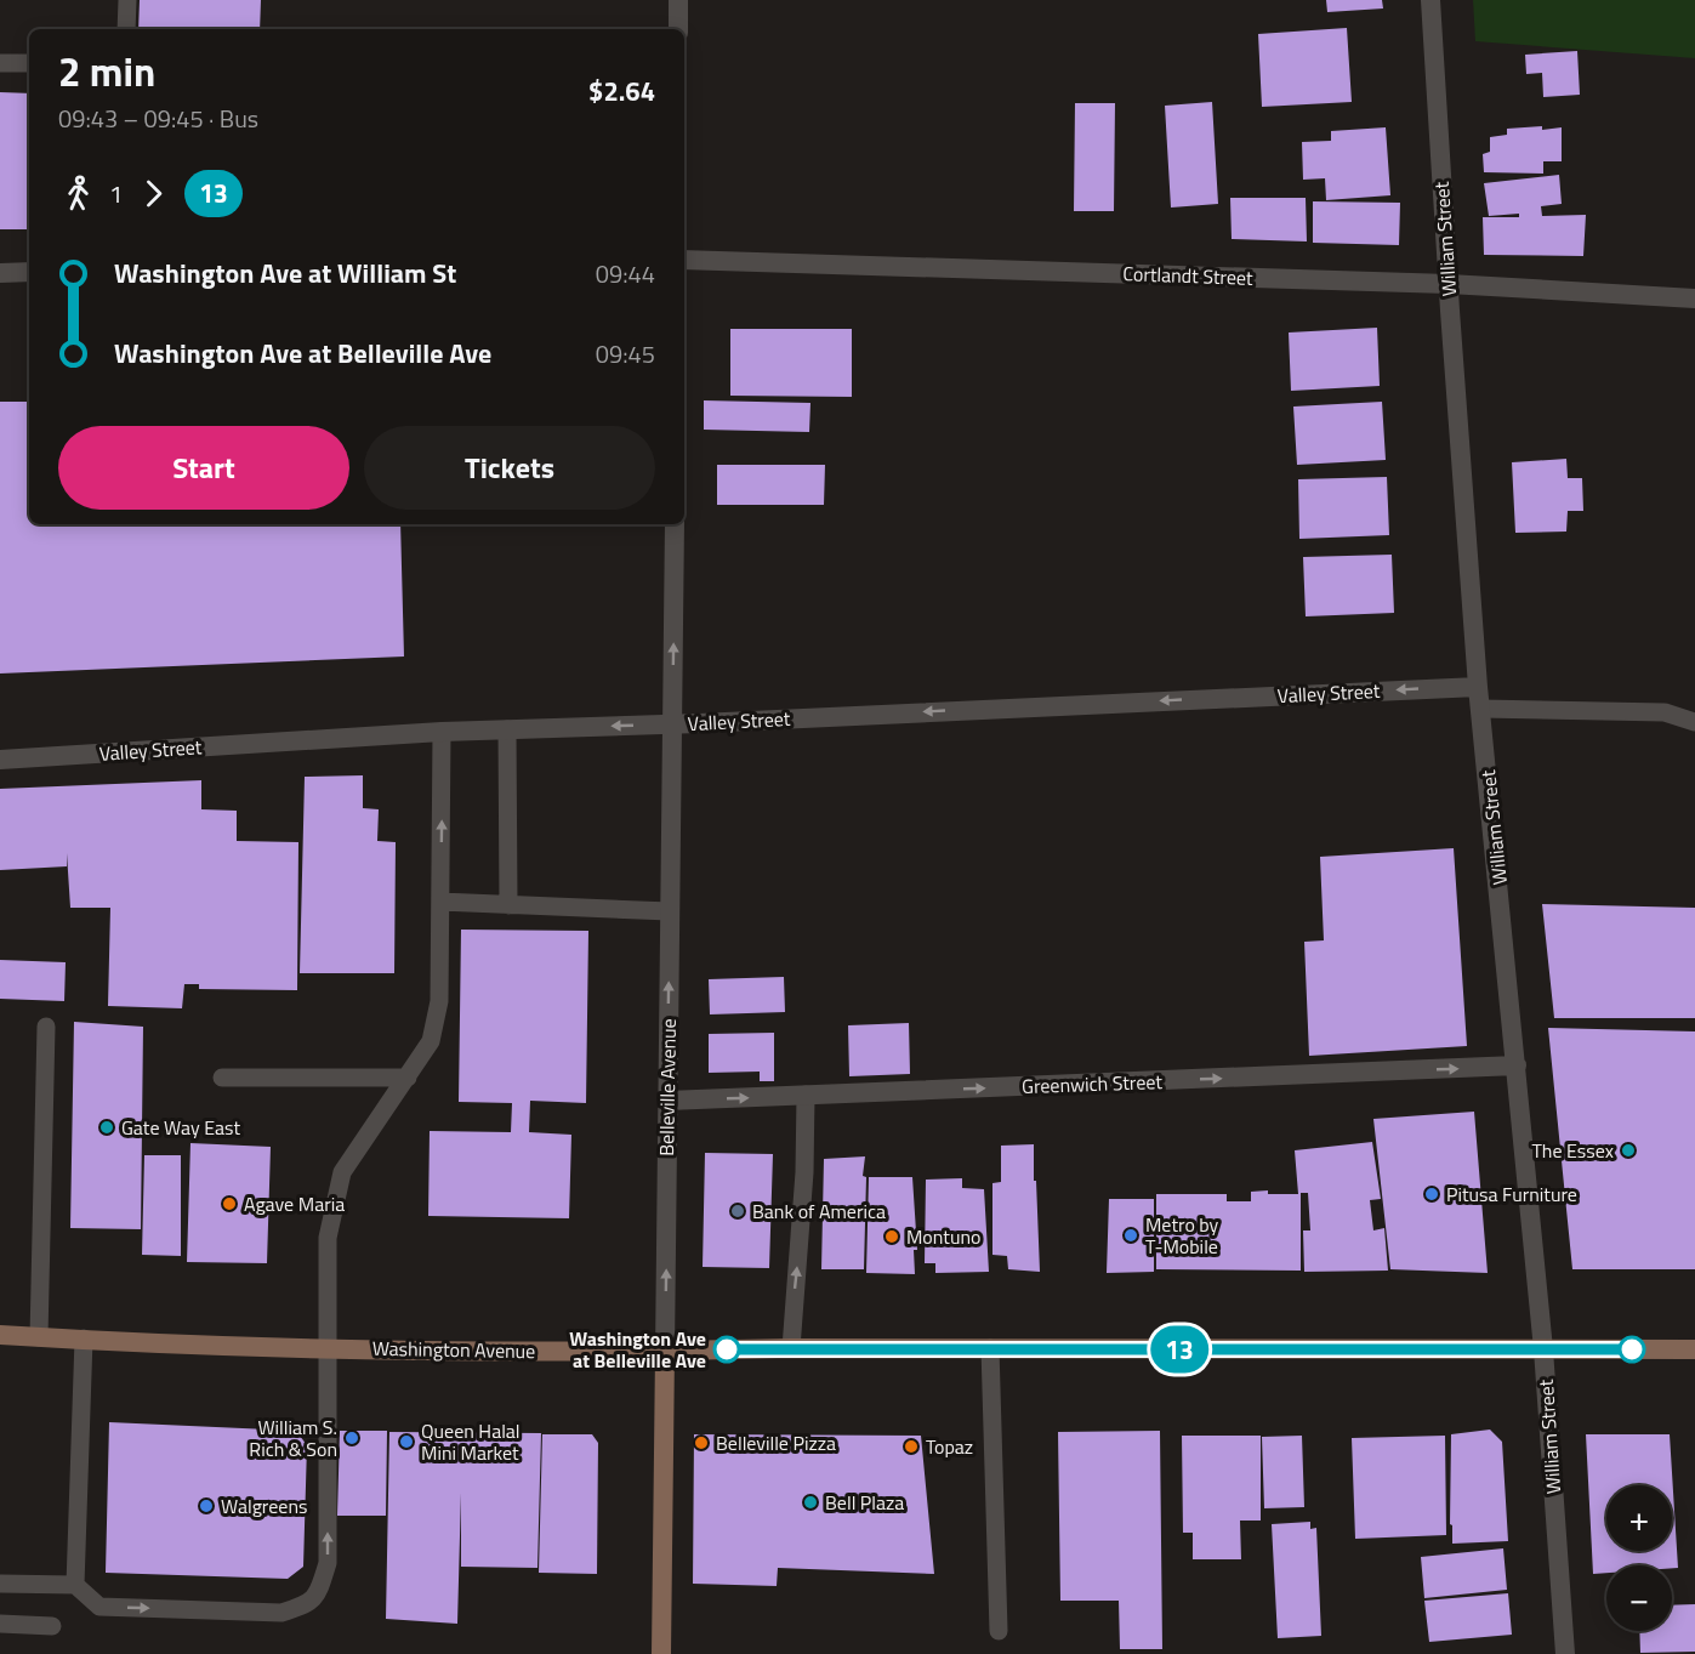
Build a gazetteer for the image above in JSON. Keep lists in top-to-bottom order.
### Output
{
  "streets": {
    "main road": ["Belleville Avenue", "Washington Avenue"],
    "street": [
      "William Street",
      "Cortlandt Street",
      "Valley Street",
      "Greenwich Street"
    ]
  },
  "crossings": [
    ["William Street", "Cortlandt Street"],
    ["William Street", "Valley Street"],
    ["William Street", "Greenwich Street"],
    ["William Street", "Washington Avenue"],
    ["Valley Street", "Belleville Avenue"],
    ["Greenwich Street", "Belleville Avenue"],
    ["Belleville Avenue", "Washington Avenue"]
  ],
  "one_way": ["Valley Street", "Greenwich Street", "Belleville Avenue"],
  "places": [
    "Gate Way East",
    "The Essex",
    "Pitusa Furniture",
    "Agave Maria",
    "Bank of America",
    "Metro by T-Mobile",
    "Montuno",
    "Washington Ave at Belleville Ave",
    "William S. Rich & Son",
    "Queen Halal Mini Market",
    "Belleville Pizza",
    "Topaz",
    "Bell Plaza",
    "Walgreens"
  ],
  "lines": ["bus line 13"],
  "page": {
    "on_map": "13",
    "heading": ["2 min", "09:43 – 09:45 · Bus", "$2.64"],
    "legs": ["1", "13"],
    "list": [
      {
        "name": "Washington Ave at William St",
        "value": "09:44"
      },
      {
        "name": "Washington Ave at Belleville Ave",
        "value": "09:45"
      }
    ],
    "buttons": ["Start", "Tickets"],
    "map_buttons": ["+", "−"]
  }
}
